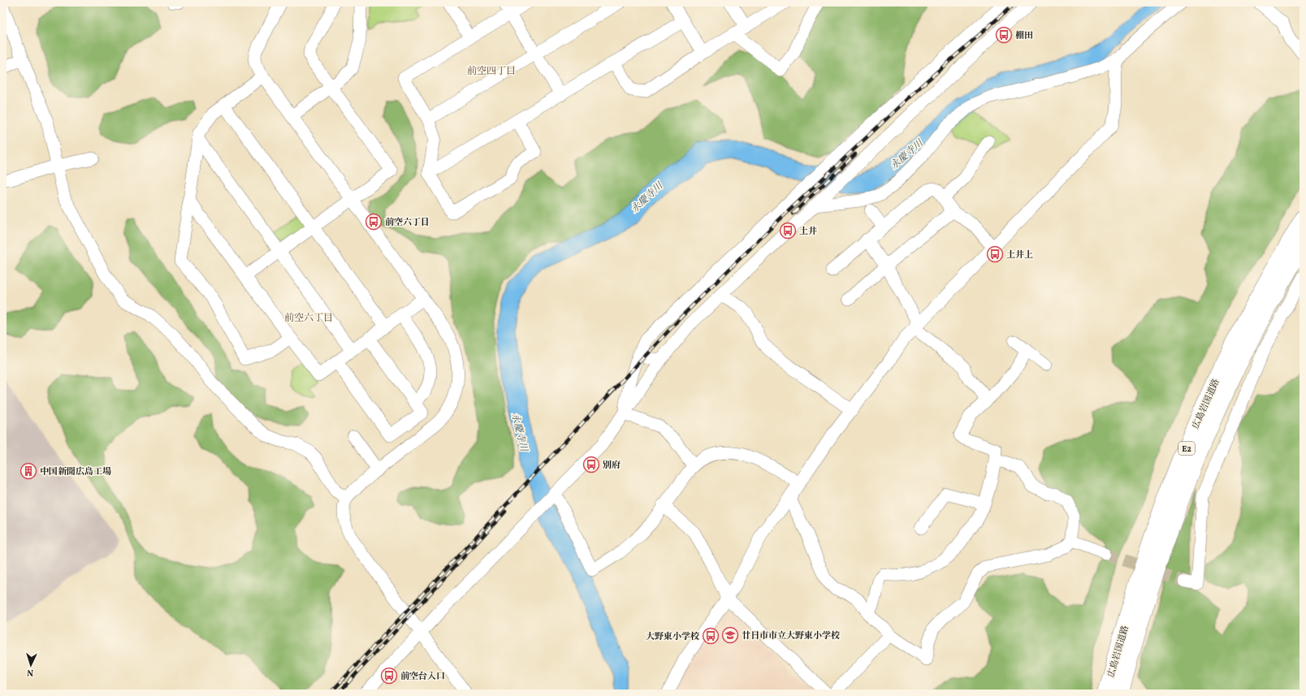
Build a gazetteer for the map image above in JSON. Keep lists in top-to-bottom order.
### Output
{
  "streets": {
    "highway": ["広島岩国道路", "E2"]
  },
  "districts": ["前空四丁目", "前空六丁目"],
  "water": ["永慶寺川"],
  "places": {
    "bus stop": [
      "棚田",
      "前空六丁目",
      "土井",
      "土井上",
      "別府",
      "大野東小学校",
      "前空台入口"
    ],
    "building": ["中国新聞広島工場"],
    "school or university": ["廿日市市立大野東小学校"]
  },
  "north": "bottom"
}
